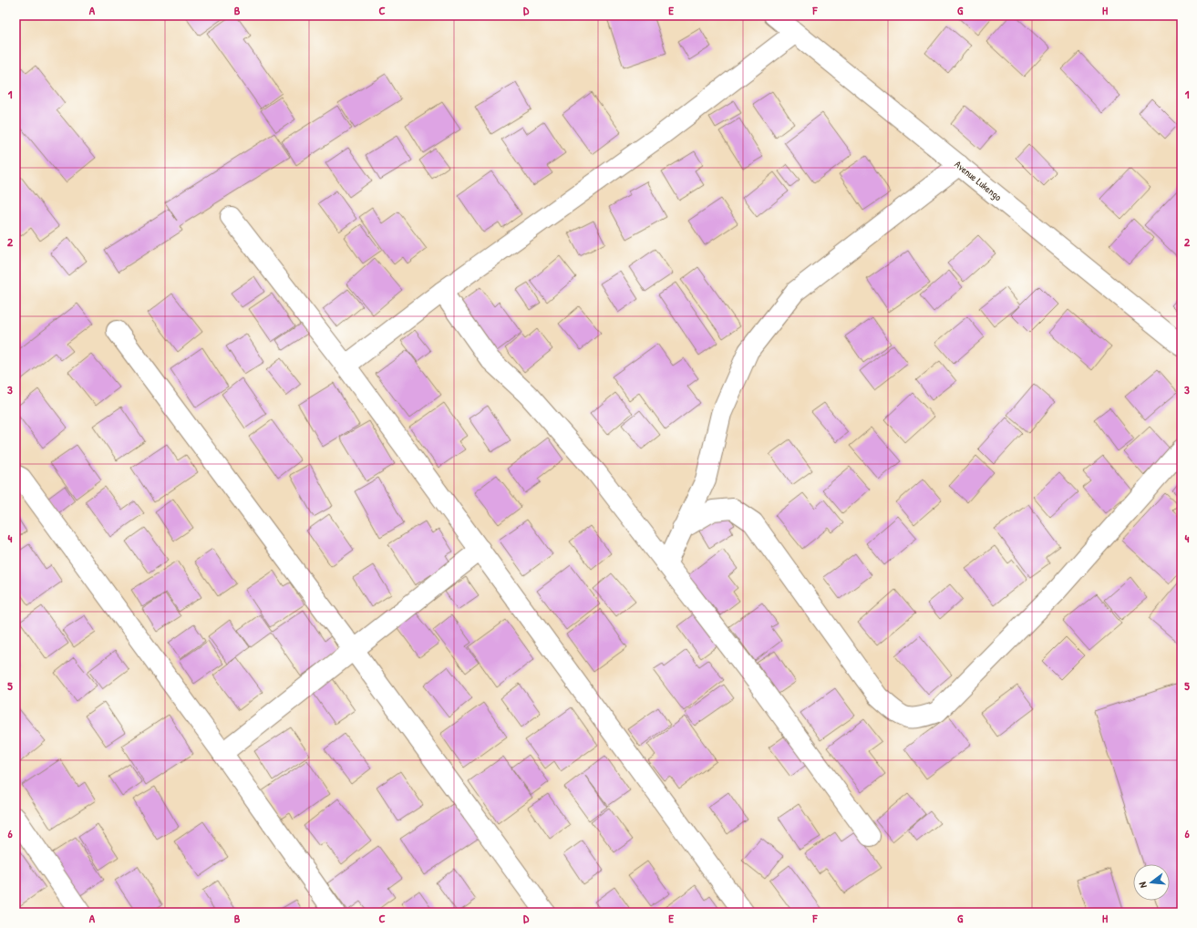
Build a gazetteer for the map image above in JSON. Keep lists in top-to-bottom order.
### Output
{
  "streets": {
    "street": ["Avenue Lukengo"]
  },
  "north": "left",
  "grid": {
    "columns": [
      "A",
      "B",
      "C",
      "D",
      "E",
      "F",
      "G",
      "H"
    ],
    "rows": [
      "1",
      "2",
      "3",
      "4",
      "5",
      "6"
    ]
  }
}
